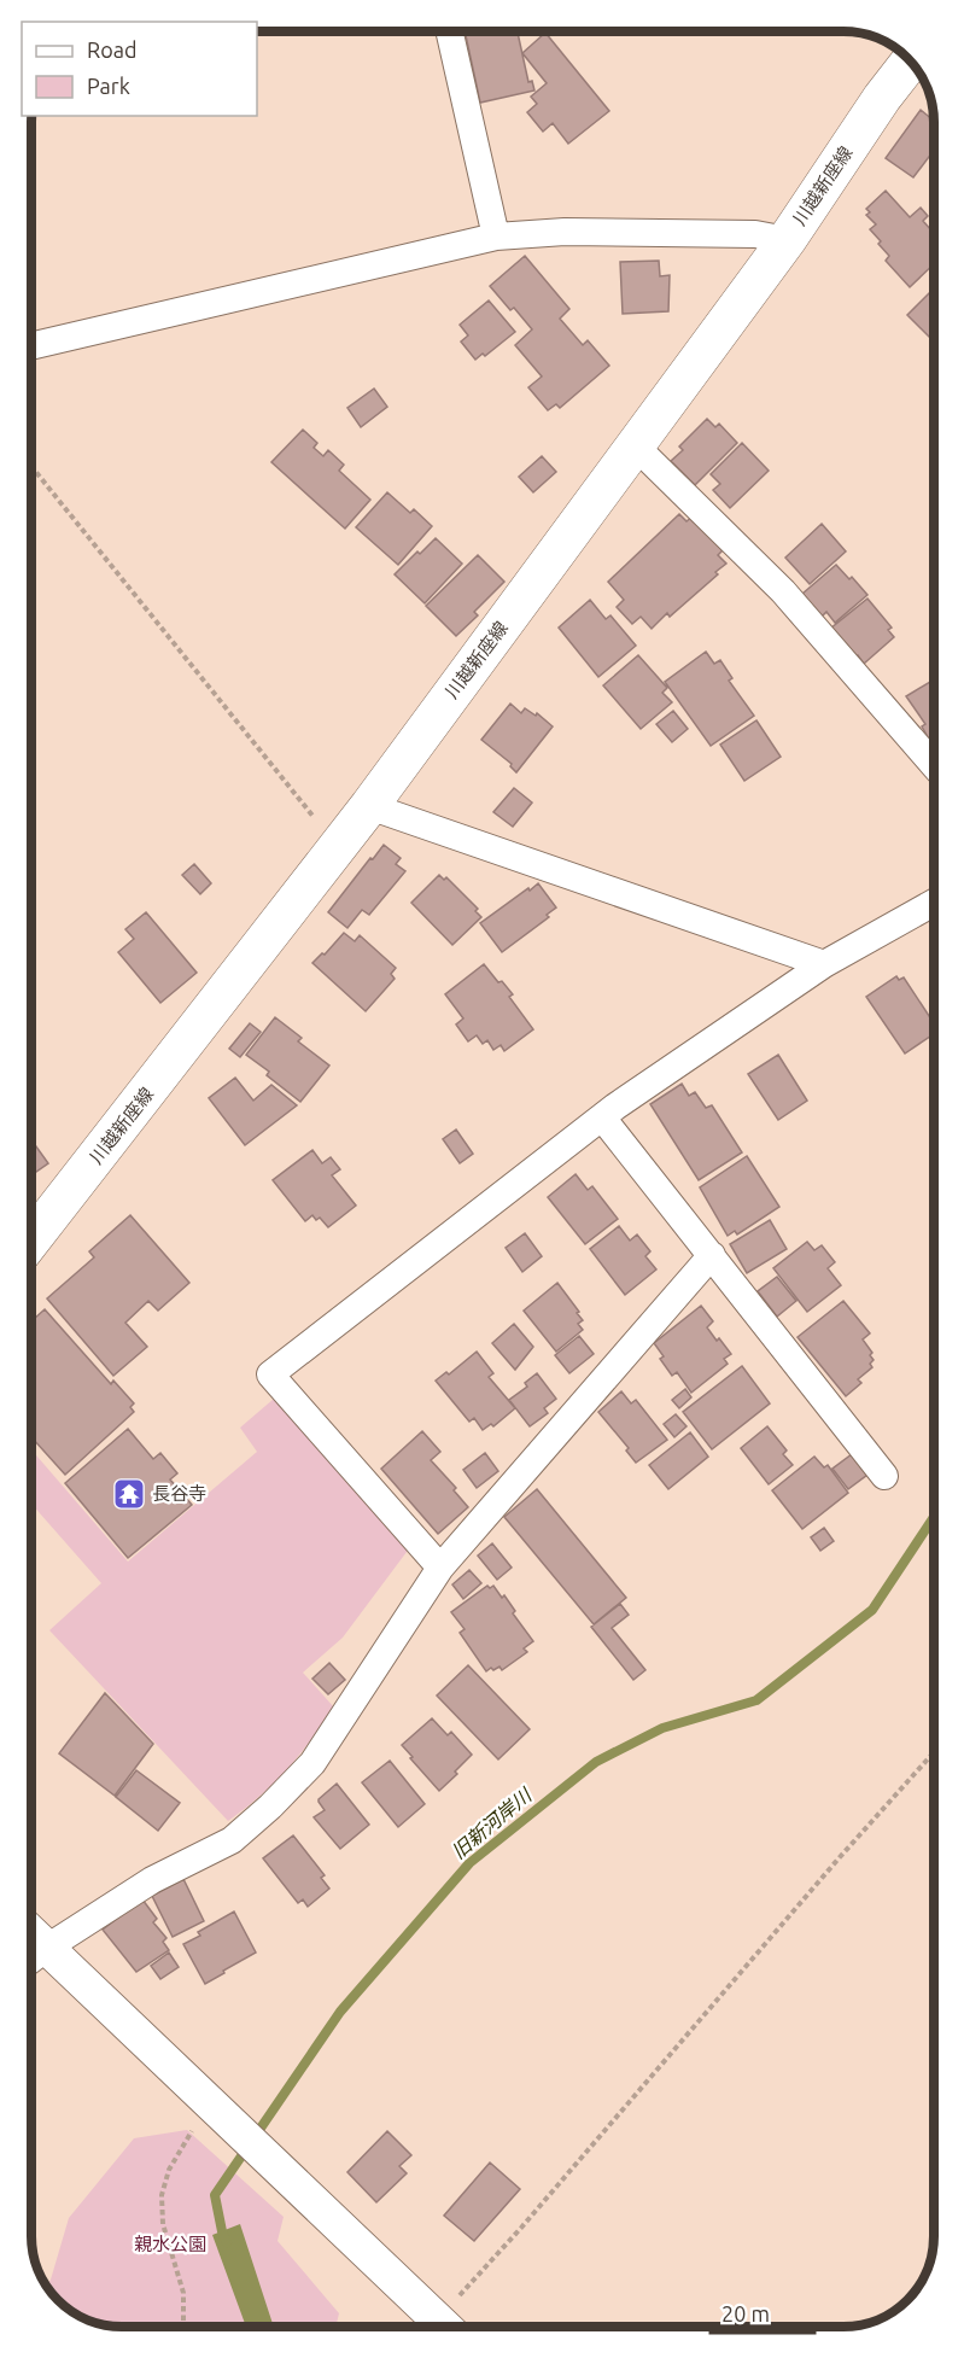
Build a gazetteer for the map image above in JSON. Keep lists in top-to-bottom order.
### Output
{
  "streets": {
    "main road": ["川越新座線"]
  },
  "water": ["旧新河岸川"],
  "parks": ["親水公園"],
  "places": {
    "temple": ["長谷寺"]
  },
  "legend": ["Road", "Park"],
  "scale_bar": "20 m"
}
